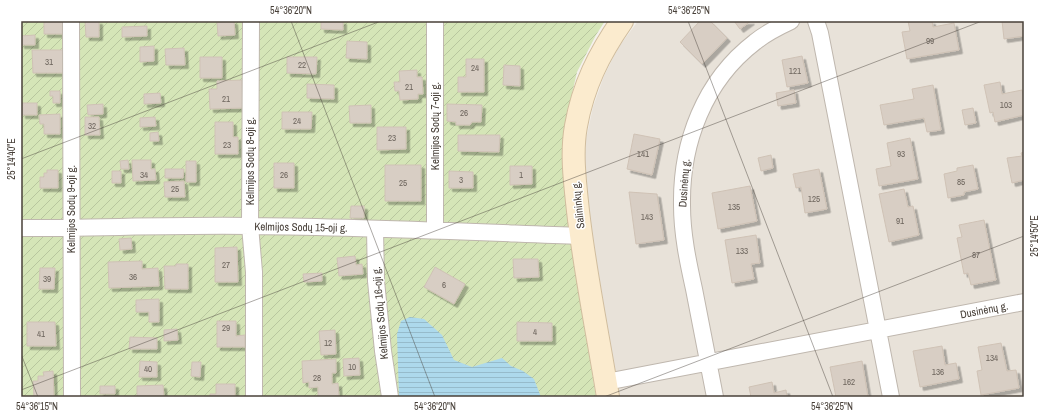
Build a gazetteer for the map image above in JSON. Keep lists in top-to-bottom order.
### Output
{
  "streets": {
    "main road": ["Salininkų g."],
    "street": [
      "Kelmijos Sodų 7-oji g.",
      "Kelmijos Sodų 8-oji g.",
      "Dusinėnų g.",
      "Kelmijos Sodų 9-oji g.",
      "Kelmijos Sodų 15-oji g.",
      "Kelmijos Sodų 16-oji g."
    ]
  },
  "crossings": [
    ["Kelmijos Sodų 7-oji g.", "Kelmijos Sodų 15-oji g."],
    ["Kelmijos Sodų 8-oji g.", "Kelmijos Sodų 15-oji g."],
    ["Dusinėnų g.", "Salininkų g."],
    ["Salininkų g.", "Kelmijos Sodų 15-oji g."],
    ["Kelmijos Sodų 9-oji g.", "Kelmijos Sodų 15-oji g."],
    ["Kelmijos Sodų 15-oji g.", "Kelmijos Sodų 16-oji g."]
  ],
  "house_numbers": [
    "99",
    "31",
    "22",
    "24",
    "121",
    "21",
    "21",
    "103",
    "26",
    "24",
    "32",
    "23",
    "23",
    "141",
    "93",
    "34",
    "26",
    "1",
    "3",
    "85",
    "25",
    "25",
    "125",
    "135",
    "143",
    "91",
    "133",
    "87",
    "27",
    "36",
    "39",
    "6",
    "29",
    "4",
    "41",
    "12",
    "134",
    "10",
    "40",
    "136",
    "28",
    "162"
  ],
  "coordinates": [
    "54°36'20\"N",
    "54°36'25\"N",
    "25°14'40\"E",
    "25°14'50\"E",
    "54°36'15\"N"
  ]
}
